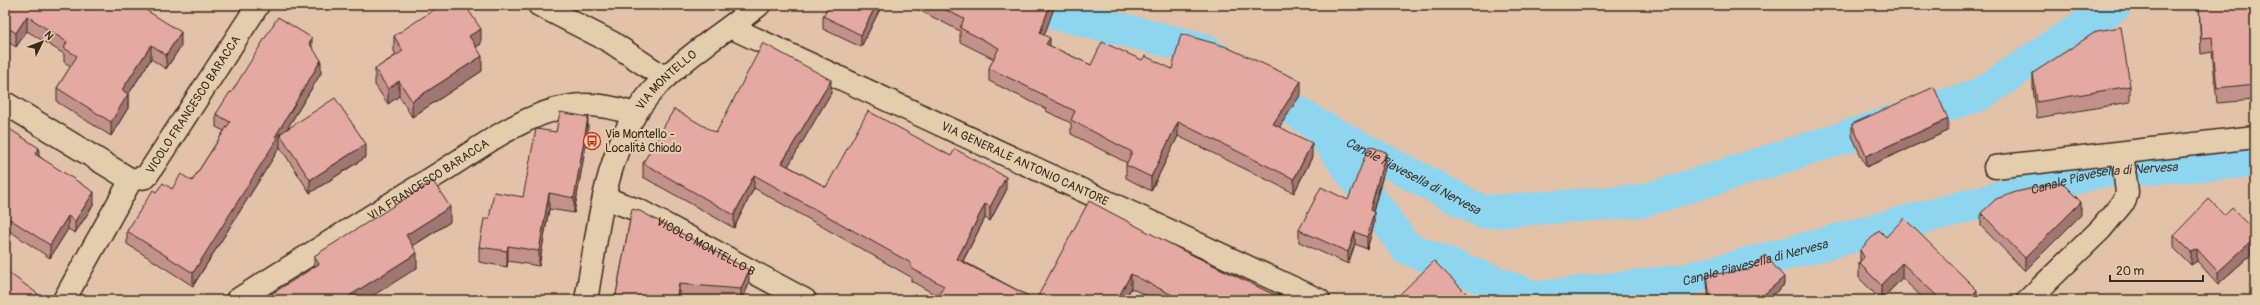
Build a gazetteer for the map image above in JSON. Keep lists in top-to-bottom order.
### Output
{
  "streets": {
    "street": [
      "VIA MONTELLO",
      "VICOLO FRANCESCO BARACCA",
      "VIA GENERALE ANTONIO CANTORE",
      "VIA FRANCESCO BARACCA",
      "VICOLO MONTELLO B"
    ]
  },
  "crossings": [
    ["VIA MONTELLO", "VIA GENERALE ANTONIO CANTORE"],
    ["VIA MONTELLO", "VIA FRANCESCO BARACCA"],
    ["VIA MONTELLO", "VICOLO MONTELLO B"]
  ],
  "water": ["Canale Piavesella di Nervesa"],
  "places": {
    "bus stop": ["Via Montello - Località Chiodo"]
  },
  "scale_bar": "20 m",
  "north": "top right"
}
